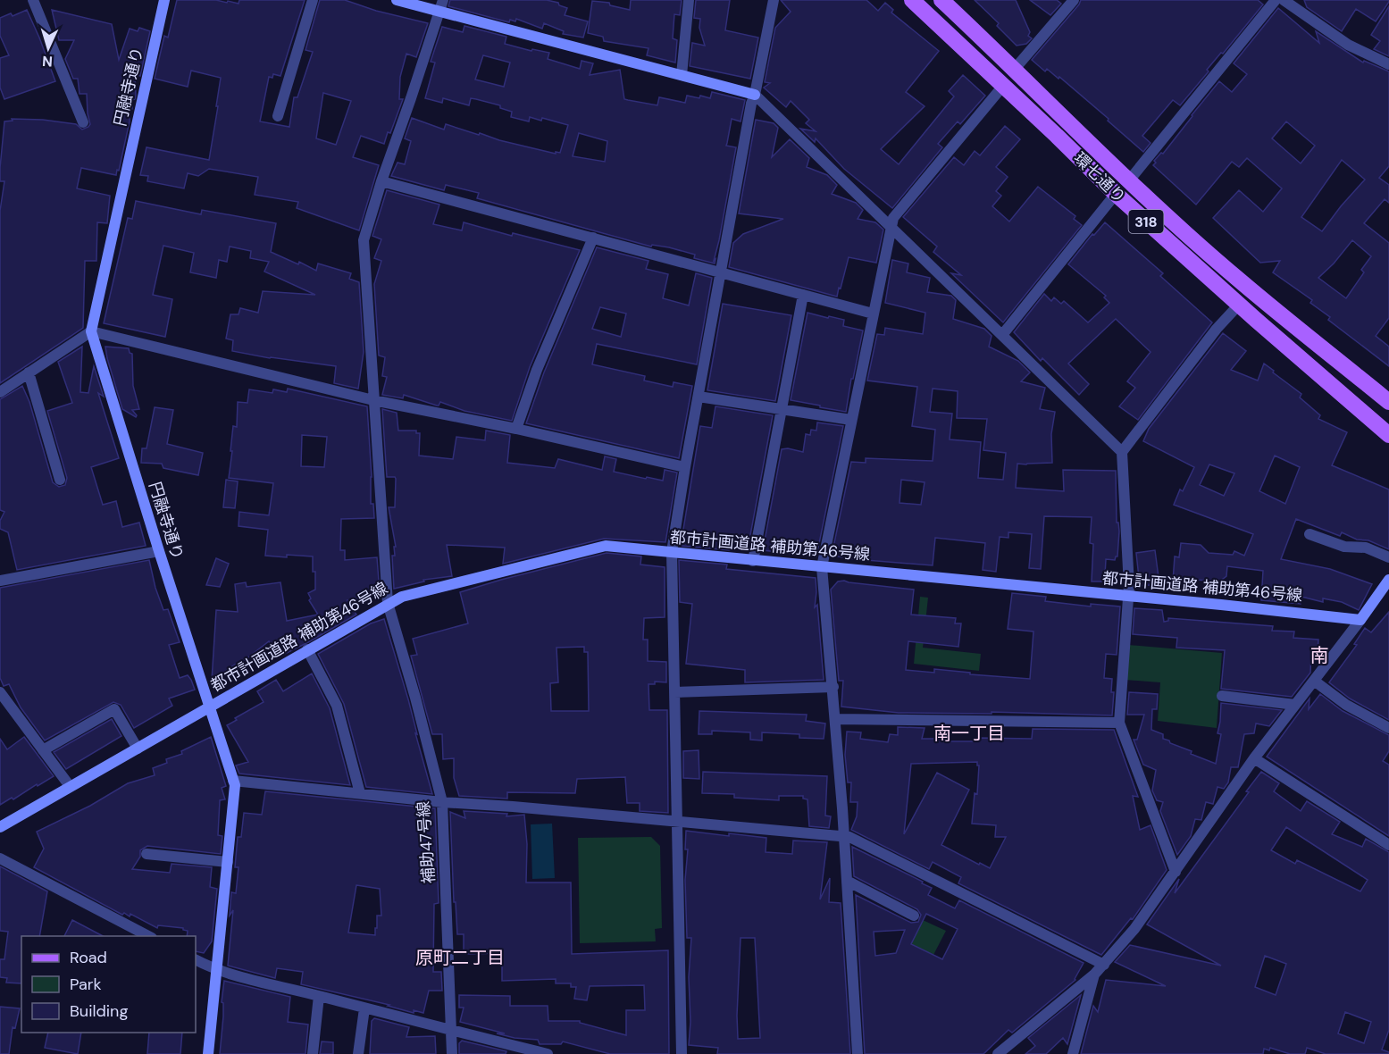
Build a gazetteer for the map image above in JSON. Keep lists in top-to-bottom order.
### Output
{
  "streets": {
    "main road": ["環七通り", "318"],
    "street": ["円融寺通り", "都市計画道路 補助第46号線", "補助47号線"]
  },
  "crossings": [
    ["円融寺通り", "都市計画道路 補助第46号線"],
    ["都市計画道路 補助第46号線", "補助47号線"]
  ],
  "districts": ["南", "南一丁目", "原町二丁目"],
  "legend": ["Road", "Park", "Building"],
  "north": "bottom"
}
